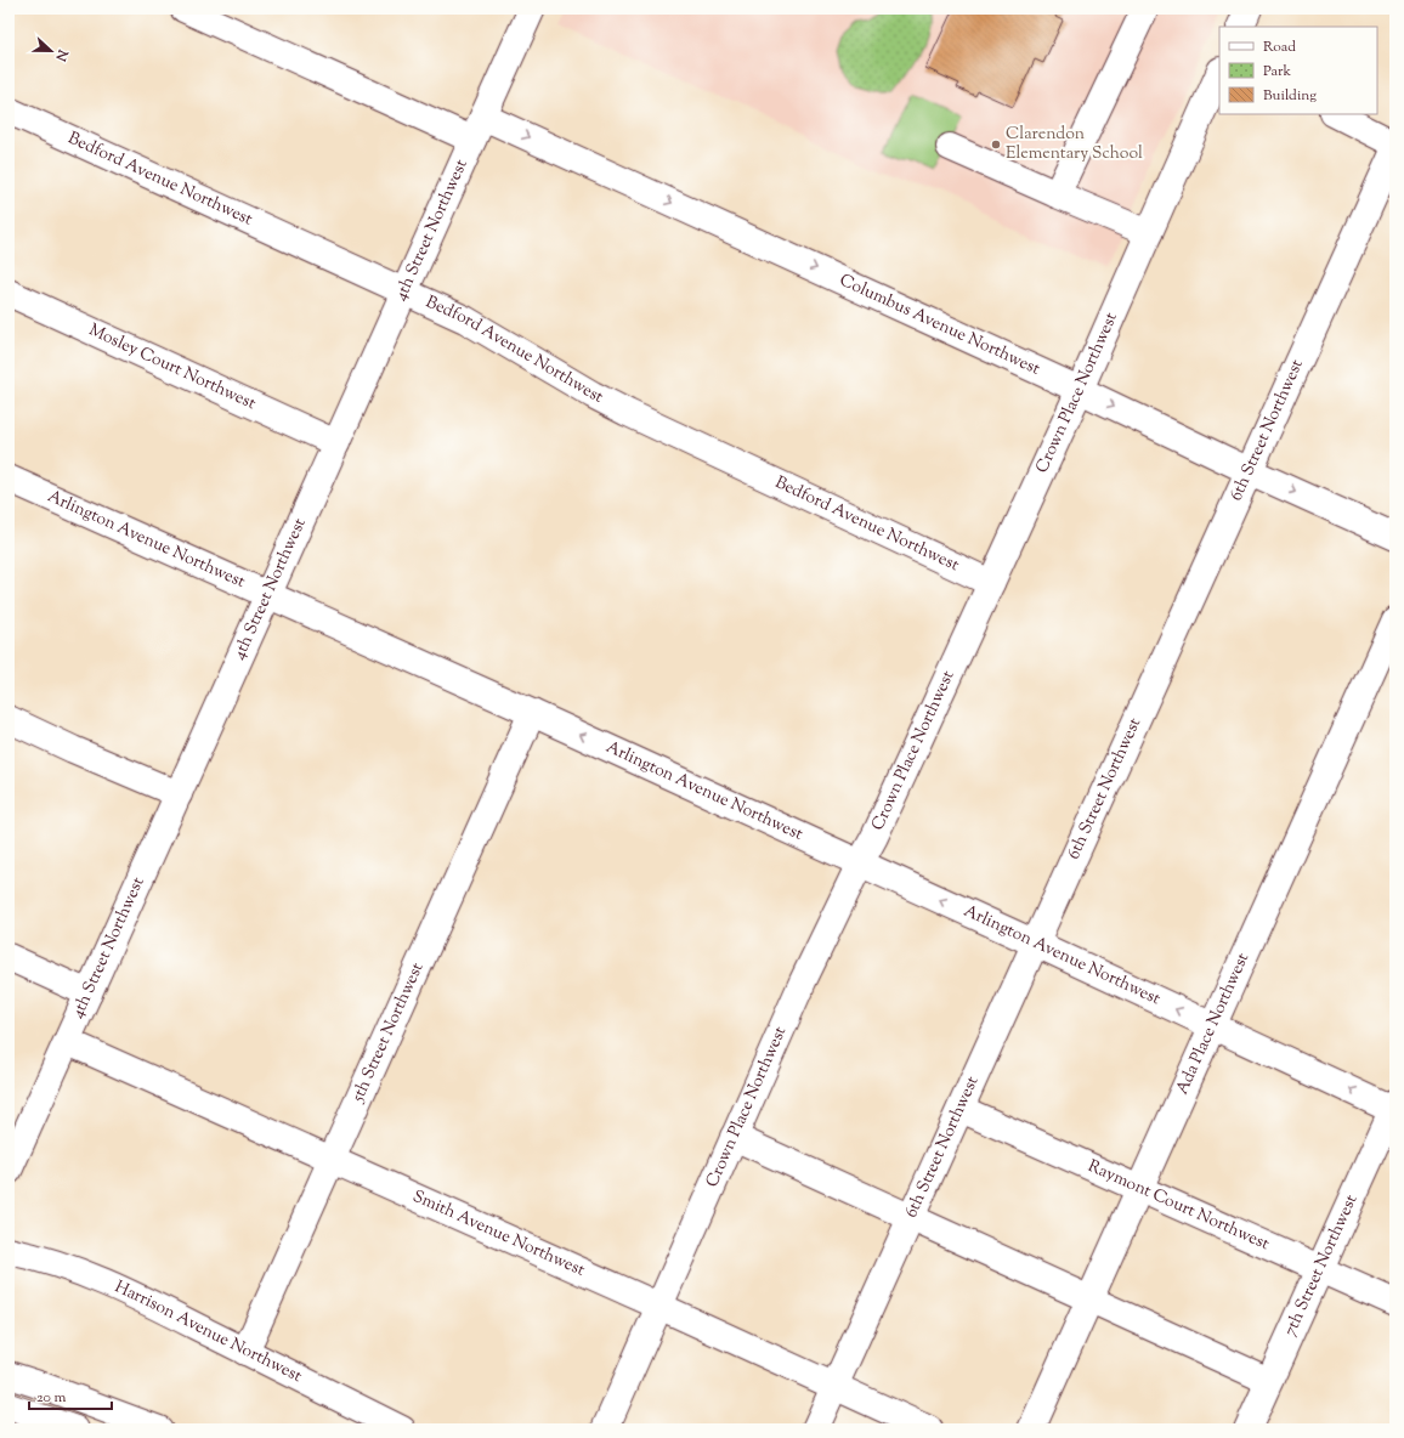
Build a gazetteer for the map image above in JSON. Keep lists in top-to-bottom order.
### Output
{
  "streets": {
    "main road": [
      "Bedford Avenue Northwest",
      "4th Street Northwest",
      "Columbus Avenue Northwest",
      "Mosley Court Northwest",
      "Crown Place Northwest",
      "6th Street Northwest",
      "Arlington Avenue Northwest",
      "Ada Place Northwest",
      "5th Street Northwest",
      "Raymont Court Northwest",
      "Smith Avenue Northwest",
      "7th Street Northwest",
      "Harrison Avenue Northwest"
    ]
  },
  "crossings": [
    ["Bedford Avenue Northwest", "4th Street Northwest"],
    ["Bedford Avenue Northwest", "Crown Place Northwest"],
    ["4th Street Northwest", "Columbus Avenue Northwest"],
    ["4th Street Northwest", "Mosley Court Northwest"],
    ["4th Street Northwest", "Arlington Avenue Northwest"],
    ["4th Street Northwest", "Smith Avenue Northwest"],
    ["Columbus Avenue Northwest", "Crown Place Northwest"],
    ["Columbus Avenue Northwest", "6th Street Northwest"],
    ["Crown Place Northwest", "Arlington Avenue Northwest"],
    ["Crown Place Northwest", "Smith Avenue Northwest"],
    ["6th Street Northwest", "Arlington Avenue Northwest"],
    ["6th Street Northwest", "Raymont Court Northwest"],
    ["6th Street Northwest", "Smith Avenue Northwest"],
    ["Arlington Avenue Northwest", "Ada Place Northwest"],
    ["Arlington Avenue Northwest", "5th Street Northwest"],
    ["Arlington Avenue Northwest", "7th Street Northwest"],
    ["Ada Place Northwest", "Raymont Court Northwest"],
    ["5th Street Northwest", "Smith Avenue Northwest"],
    ["5th Street Northwest", "Harrison Avenue Northwest"],
    ["Raymont Court Northwest", "7th Street Northwest"]
  ],
  "one_way": ["Columbus Avenue Northwest", "Arlington Avenue Northwest"],
  "places": ["Clarendon Elementary School"],
  "legend": ["Road", "Park", "Building"],
  "scale_bar": "20 m",
  "north": "right"
}
